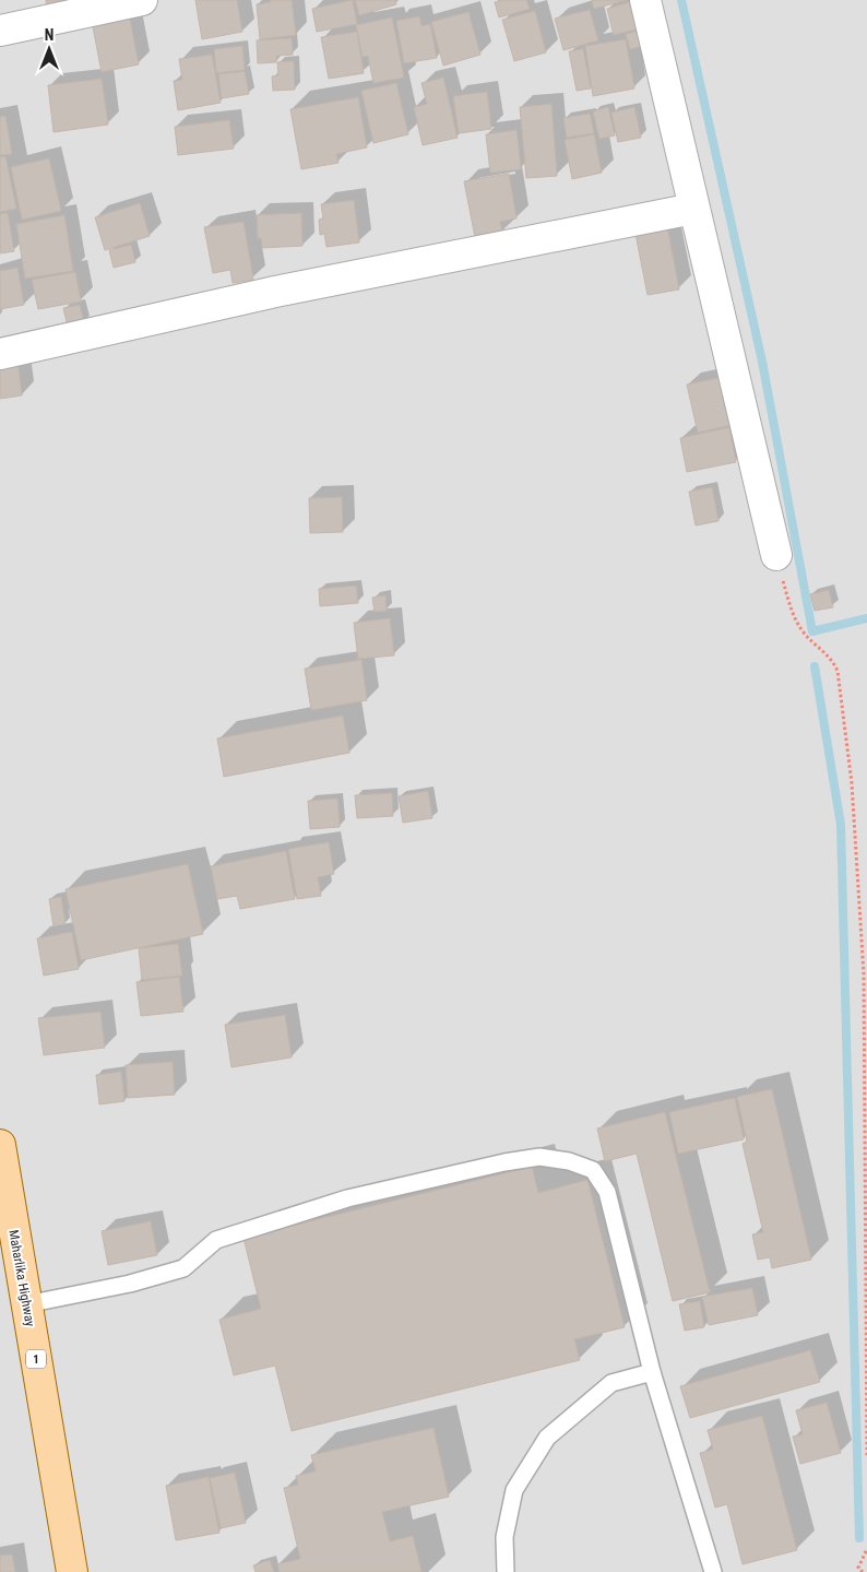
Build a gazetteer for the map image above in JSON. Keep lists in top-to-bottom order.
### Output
{
  "streets": {
    "main road": ["Maharlika Highway", "1"]
  },
  "north": "top"
}
